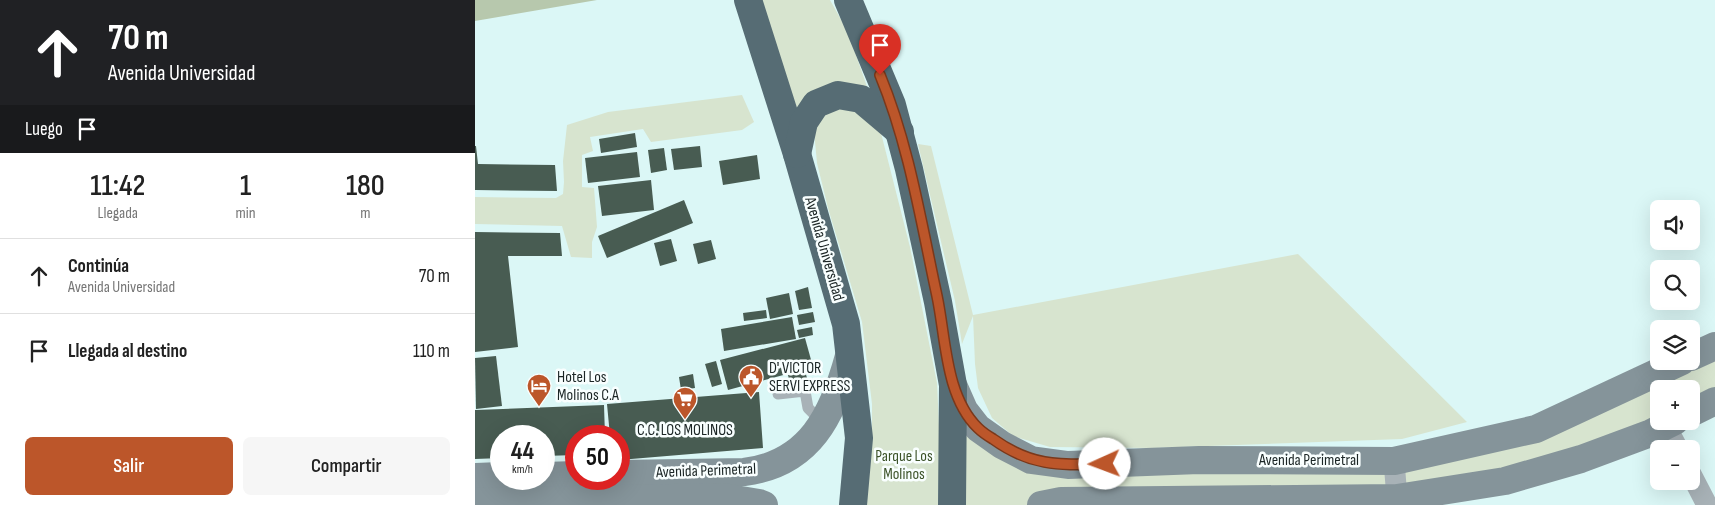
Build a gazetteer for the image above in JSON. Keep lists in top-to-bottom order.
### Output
{
  "streets": {
    "highway": ["Avenida Universidad"],
    "main road": ["Avenida Perimetral"]
  },
  "crossings": [
    ["Avenida Universidad", "Avenida Perimetral"]
  ],
  "parks": ["Parque Los Molinos"],
  "places": {
    "public building": ["D' VICTOR SERVI EXPRESS"],
    "hotel": ["Hotel Los Molinos C.A"],
    "supermarket": ["C.C. LOS MOLINOS"]
  },
  "page": {
    "turn": ["70 m", "Avenida Universidad"],
    "then": "Luego",
    "eta": [
      "11:42",
      "Llegada",
      "1",
      "min",
      "180",
      "m"
    ],
    "map_buttons": ["+", "−"],
    "list": [
      {
        "name": "Continúa",
        "note": "Avenida Universidad",
        "value": "70 m"
      },
      {
        "name": "Llegada al destino",
        "value": "110 m"
      }
    ],
    "speed": "44 km/h",
    "limit": "50",
    "buttons": ["Salir", "Compartir"]
  }
}
